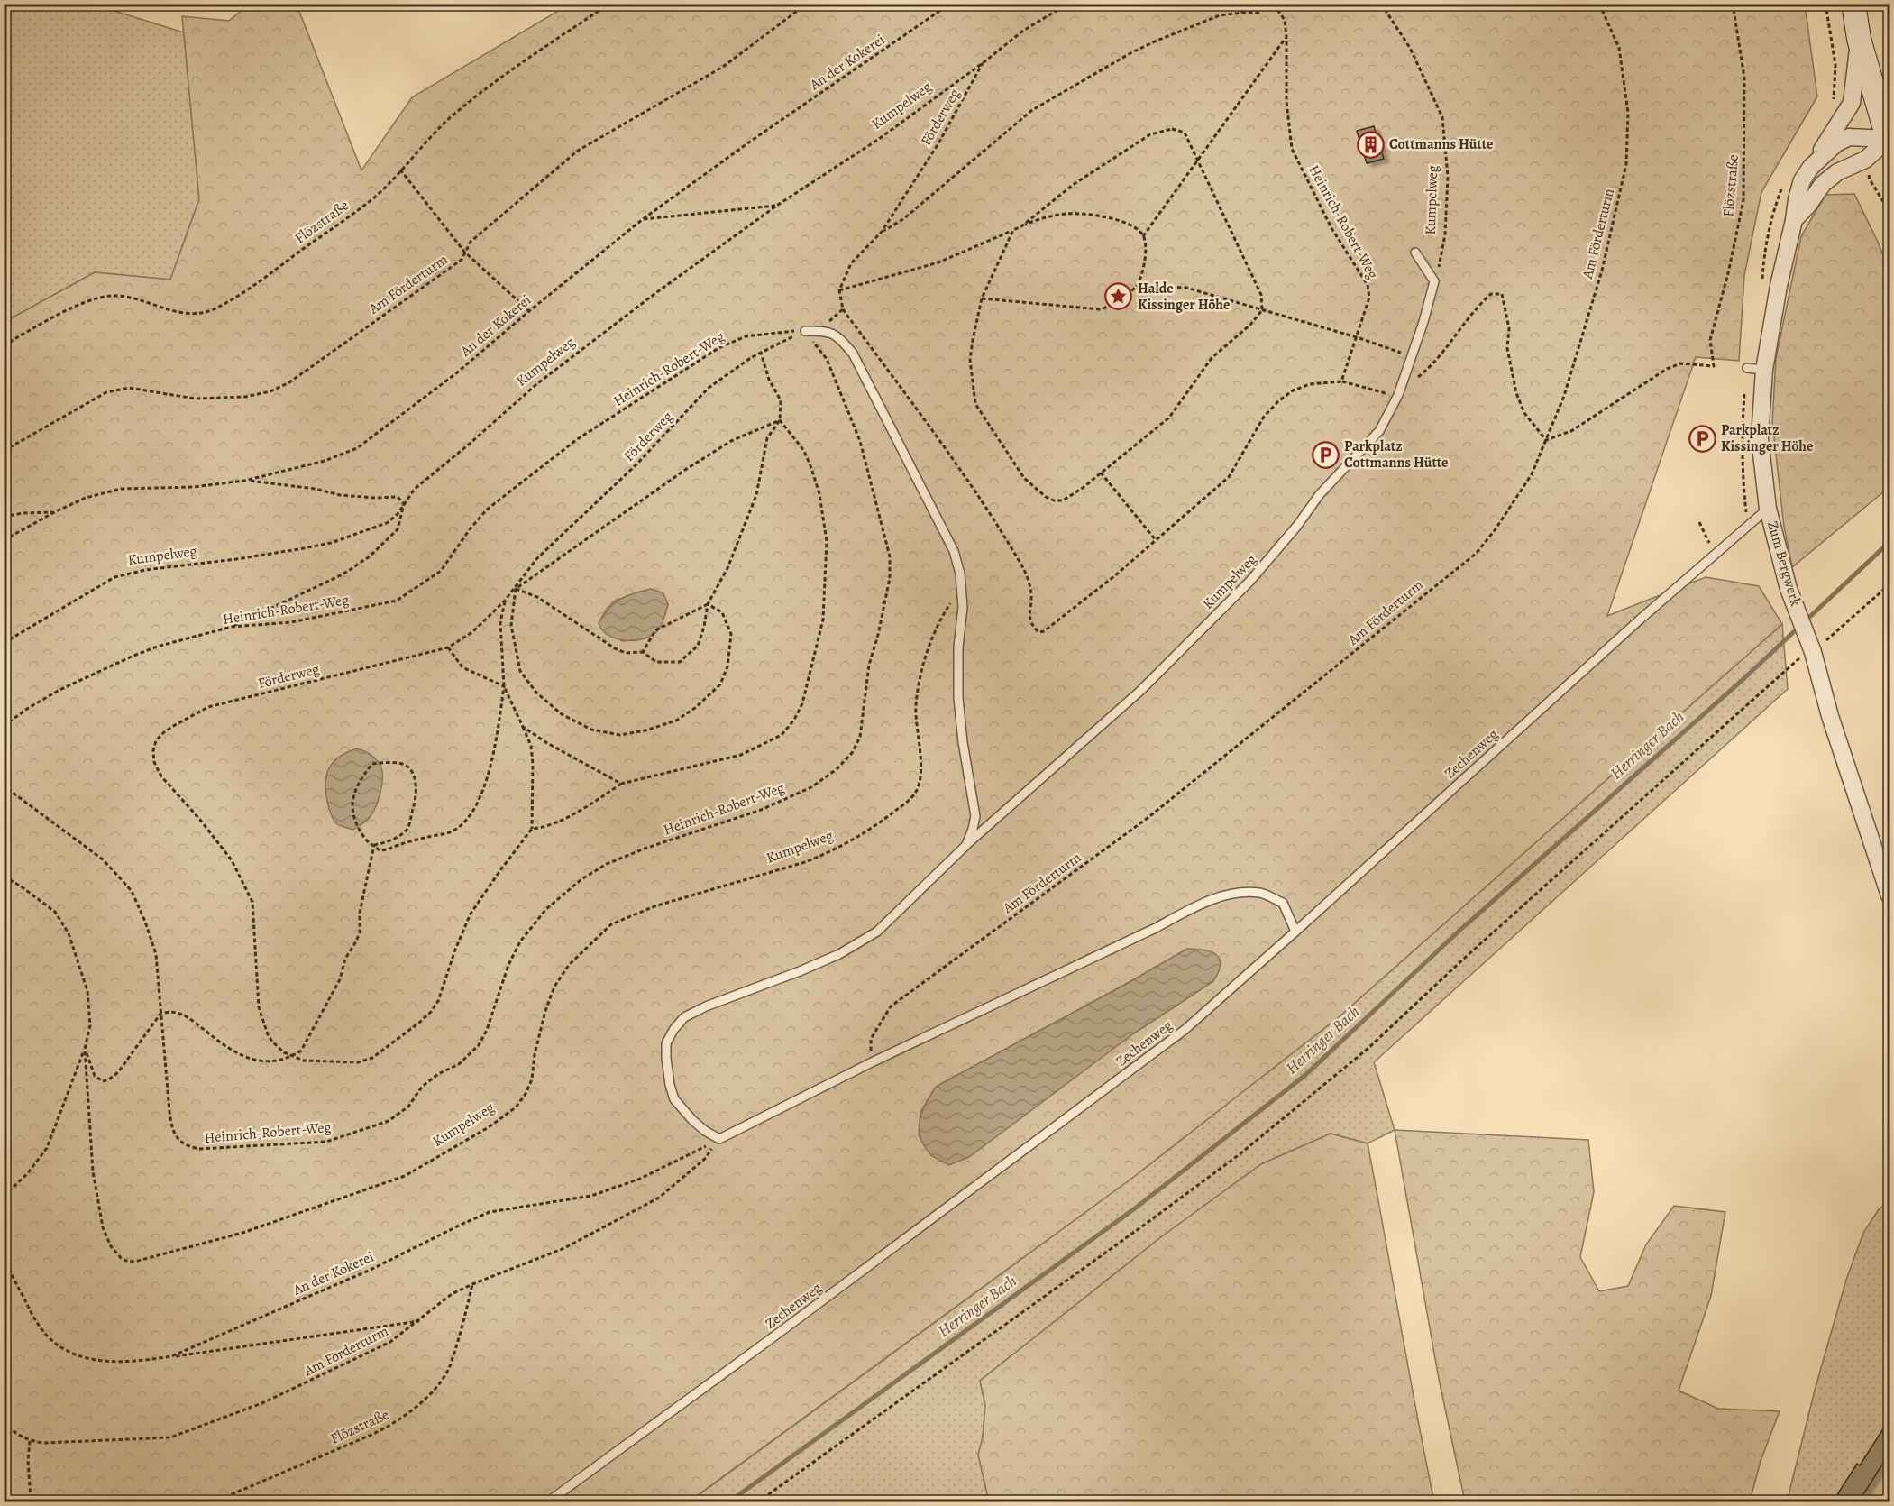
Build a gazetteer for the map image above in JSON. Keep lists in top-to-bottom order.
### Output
{
  "streets": {
    "street": ["Zum Bergwerk"],
    "lane": ["Kumpelweg", "Zechenweg"],
    "path": [
      "An der Kokerei",
      "Förderweg",
      "Flözstraße",
      "Heinrich-Robert-Weg",
      "Am Förderturm"
    ]
  },
  "crossings": [
    ["An der Kokerei", "Kumpelweg"],
    ["An der Kokerei", "Am Förderturm"],
    ["Kumpelweg", "Förderweg"],
    ["Kumpelweg", "Am Förderturm"],
    ["Förderweg", "Heinrich-Robert-Weg"],
    ["Flözstraße", "Am Förderturm"],
    ["Zum Bergwerk", "Zechenweg"]
  ],
  "water": ["Herringer Bach"],
  "places": {
    "building": ["Cottmanns Hütte"],
    "place": ["Halde Kissinger Höhe"],
    "parking": ["Parkplatz Kissinger Höhe", "Parkplatz Cottmanns Hütte"]
  }
}
